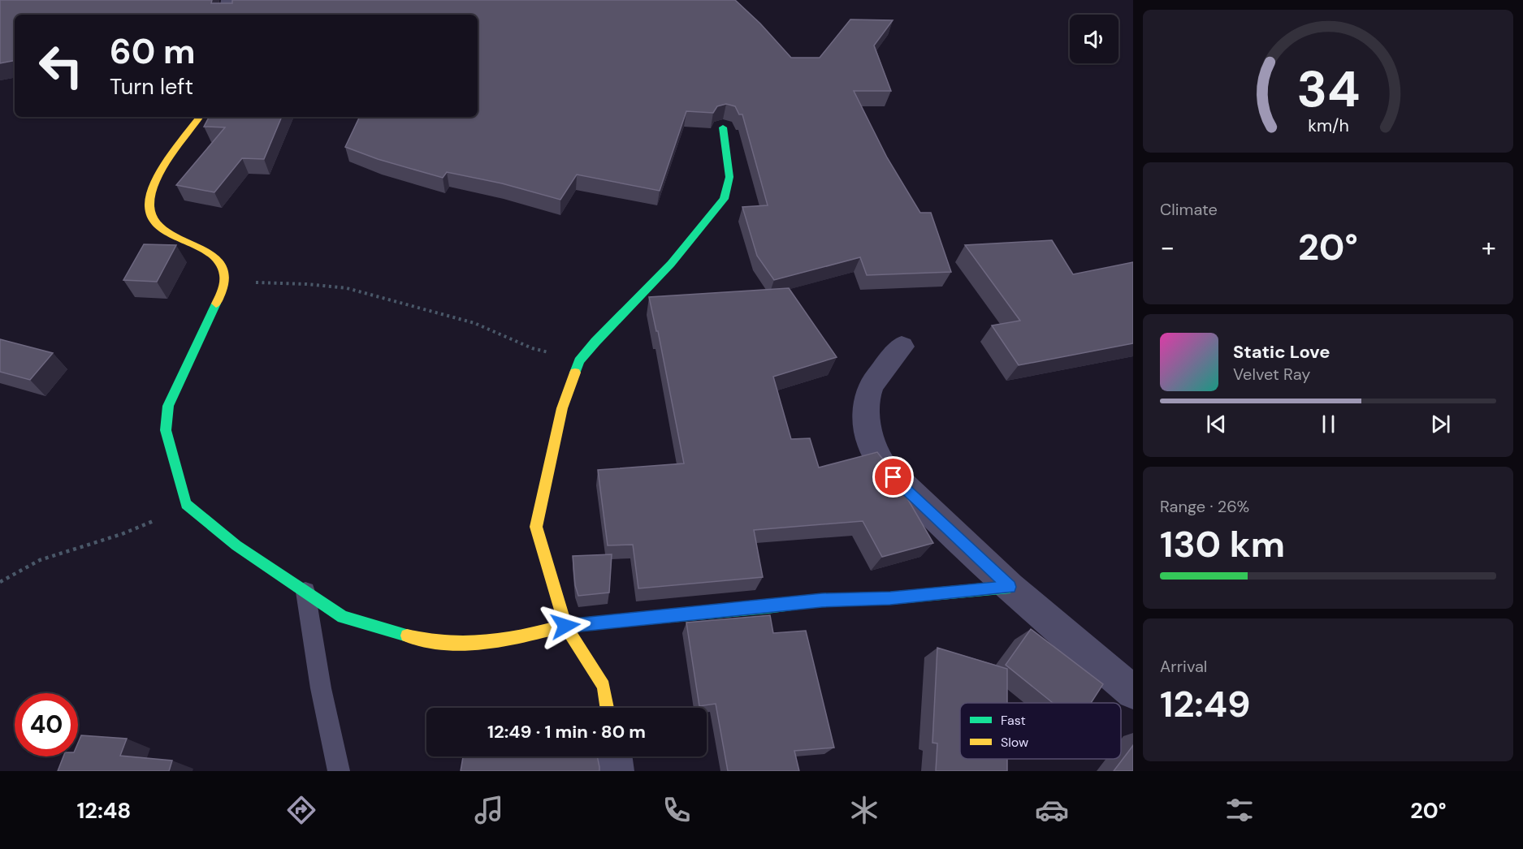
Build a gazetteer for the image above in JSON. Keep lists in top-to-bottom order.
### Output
{
  "legend": ["Fast", "Slow"],
  "page": {
    "turn": ["60 m", "Turn left"],
    "tile": [
      "Climate",
      ["Range · 26%", "130 km"],
      ["Arrival", "12:49"]
    ],
    "heat": ["−", "20°", "+"],
    "song": ["Static Love", "Velvet Ray"],
    "limit": "40",
    "trip": "12:49 · 1 min · 80 m",
    "tabs": ["12:48", "20°"],
    "gauge": ["34", "km/h"]
  }
}
